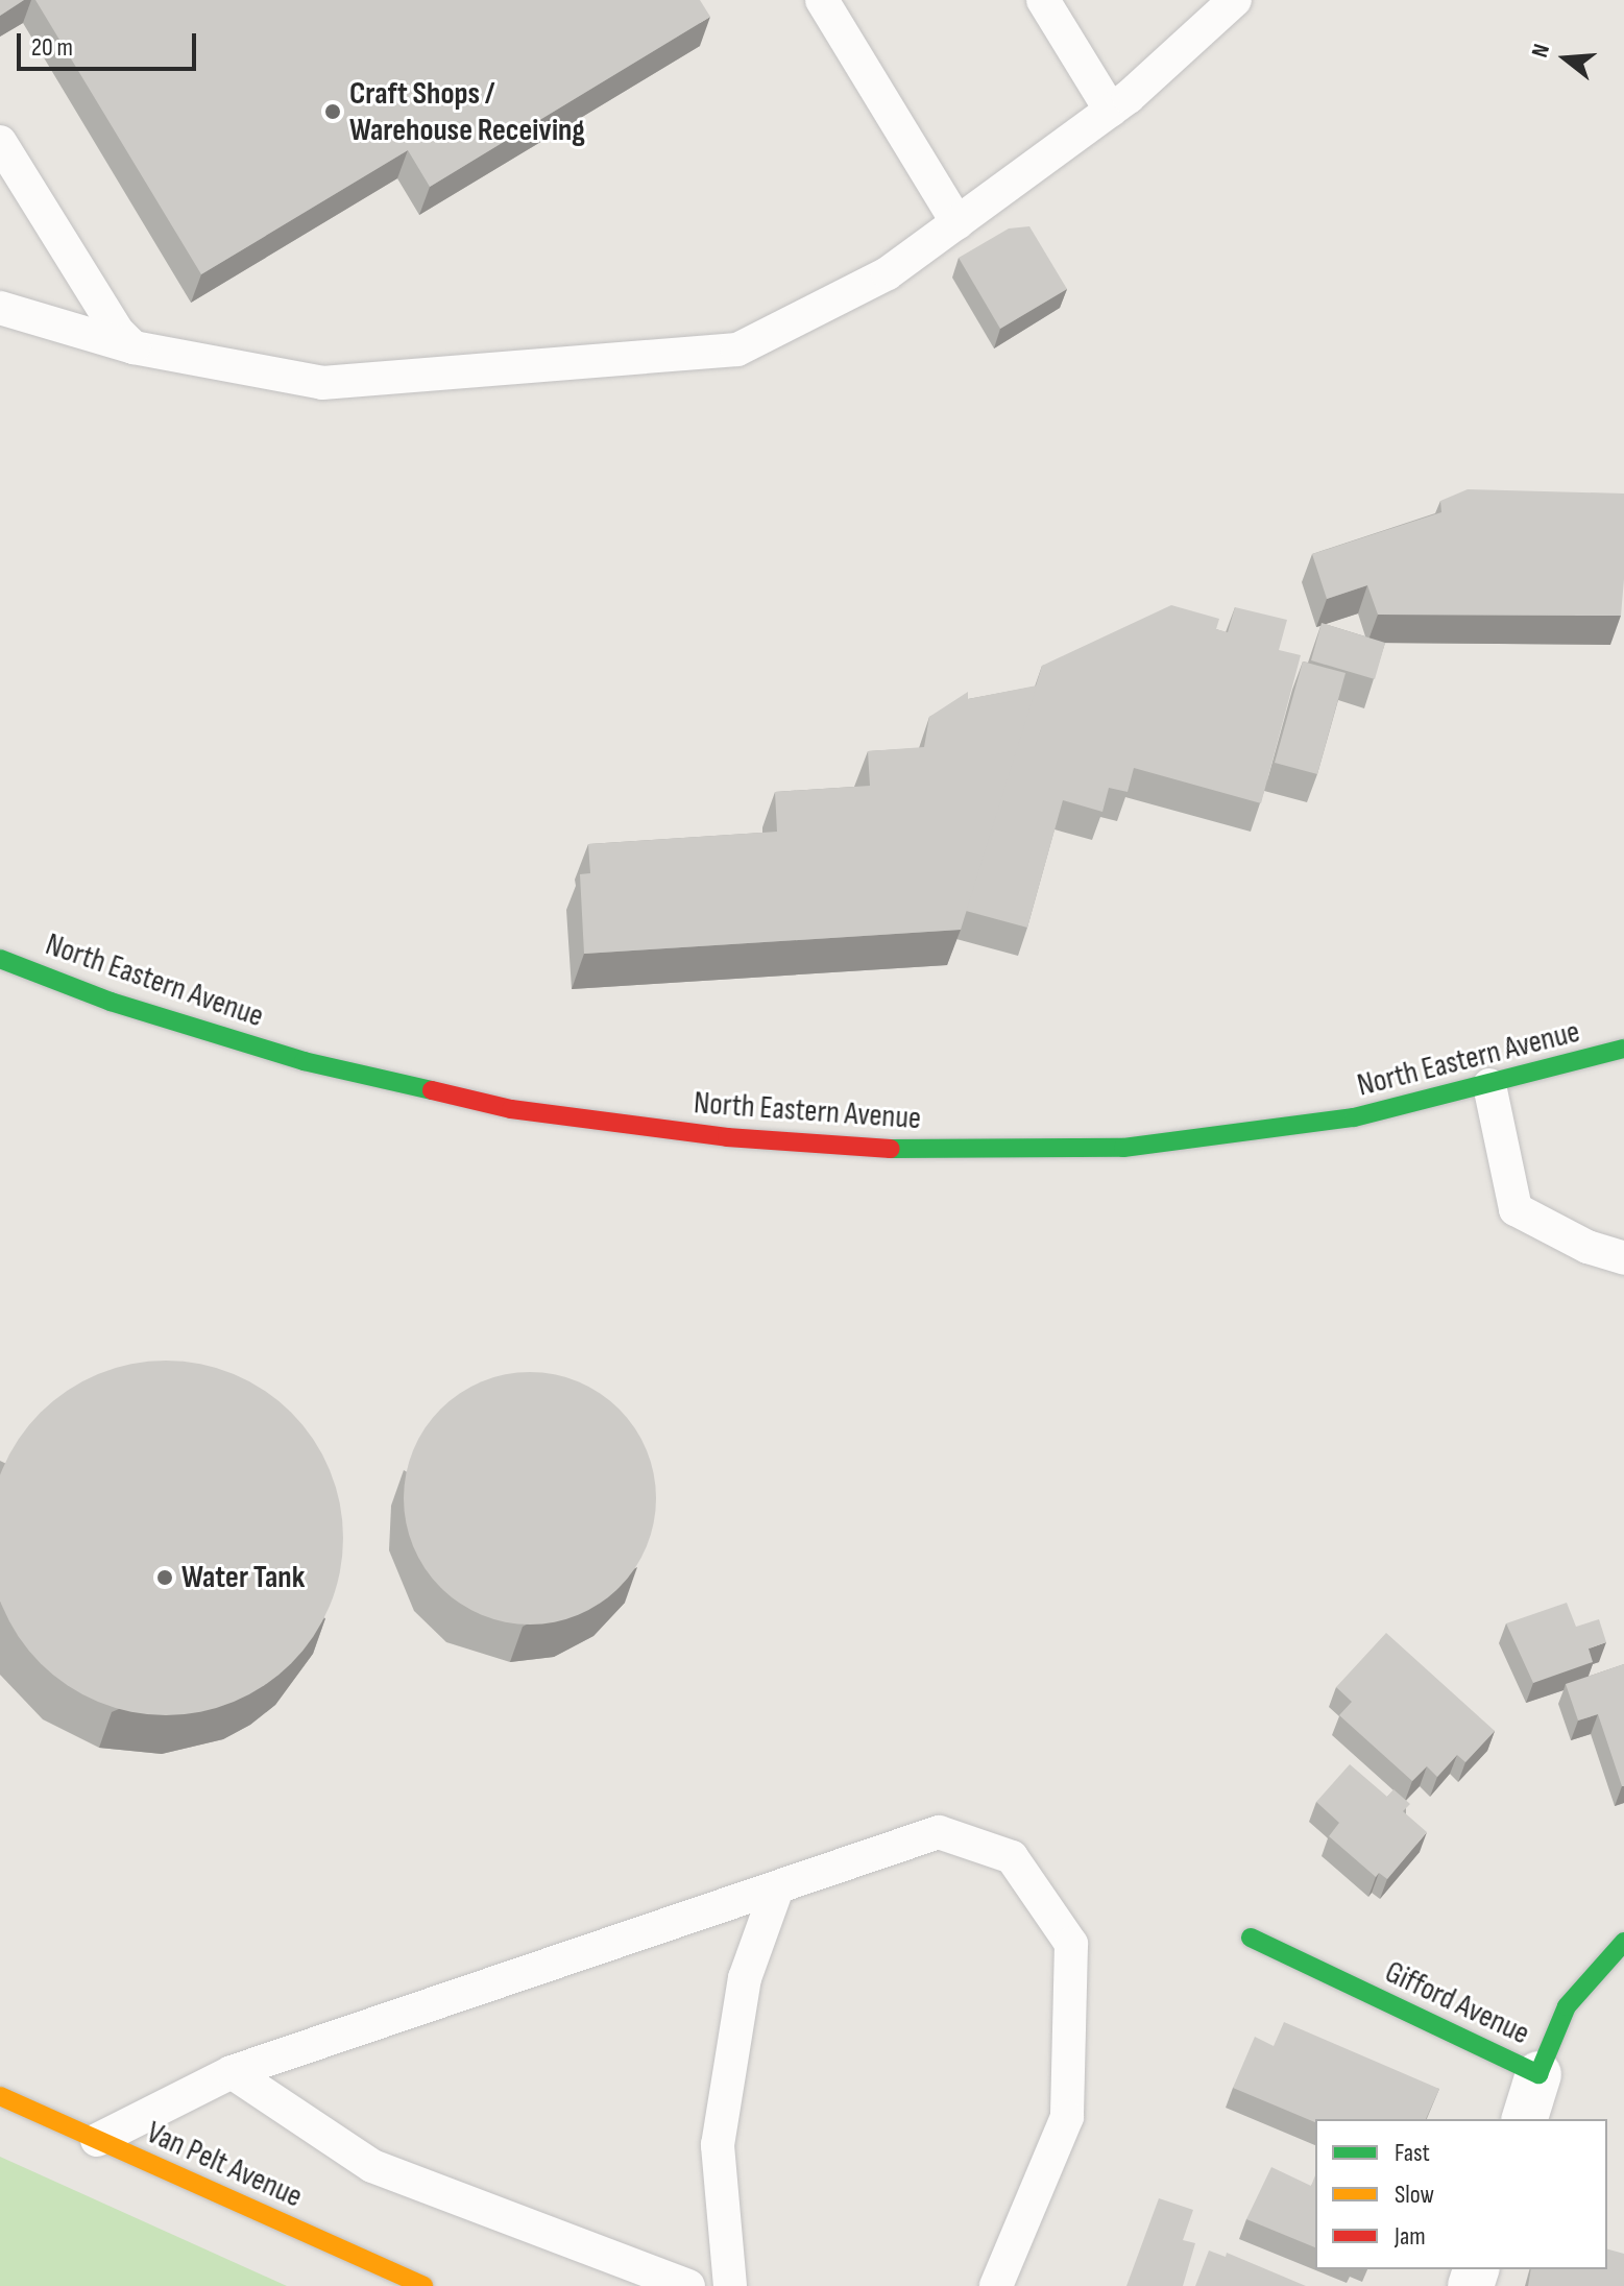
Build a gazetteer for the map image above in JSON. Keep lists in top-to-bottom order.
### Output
{
  "streets": {
    "main road": ["North Eastern Avenue", "Gifford Avenue", "Van Pelt Avenue"]
  },
  "places": ["Craft Shops / Warehouse Receiving", "Water Tank"],
  "legend": ["Fast", "Slow", "Jam"],
  "scale_bar": "20 m",
  "north": "left"
}
